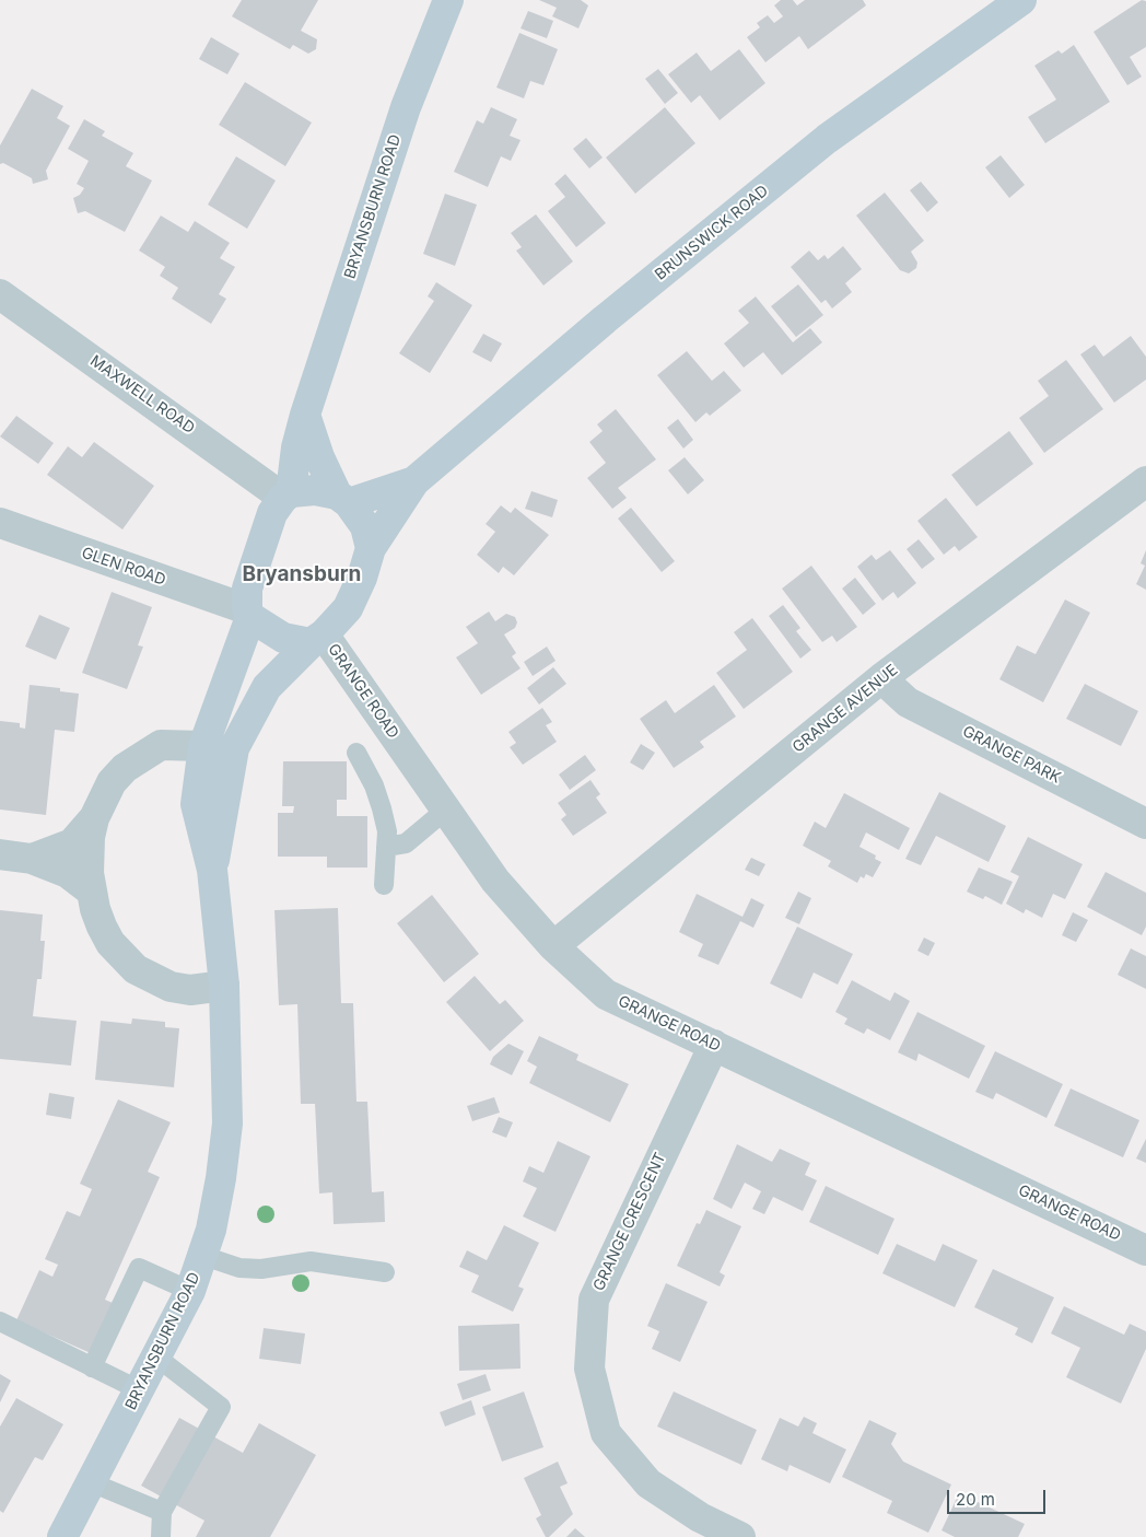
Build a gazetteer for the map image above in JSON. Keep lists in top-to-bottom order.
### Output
{
  "streets": {
    "main road": ["BRYANSBURN ROAD", "BRUNSWICK ROAD"],
    "street": [
      "MAXWELL ROAD",
      "GLEN ROAD",
      "GRANGE ROAD",
      "GRANGE AVENUE",
      "GRANGE PARK",
      "GRANGE CRESCENT"
    ]
  },
  "crossings": [
    ["BRYANSBURN ROAD", "BRUNSWICK ROAD"],
    ["BRYANSBURN ROAD", "MAXWELL ROAD"],
    ["BRYANSBURN ROAD", "GLEN ROAD"],
    ["BRYANSBURN ROAD", "GRANGE ROAD"],
    ["BRUNSWICK ROAD", "MAXWELL ROAD"],
    ["BRUNSWICK ROAD", "GLEN ROAD"],
    ["BRUNSWICK ROAD", "GRANGE ROAD"],
    ["MAXWELL ROAD", "GLEN ROAD"],
    ["MAXWELL ROAD", "GRANGE ROAD"],
    ["GLEN ROAD", "GRANGE ROAD"],
    ["GRANGE ROAD", "GRANGE AVENUE"],
    ["GRANGE ROAD", "GRANGE CRESCENT"],
    ["GRANGE AVENUE", "GRANGE PARK"]
  ],
  "districts": ["Bryansburn"],
  "scale_bar": "20 m"
}
